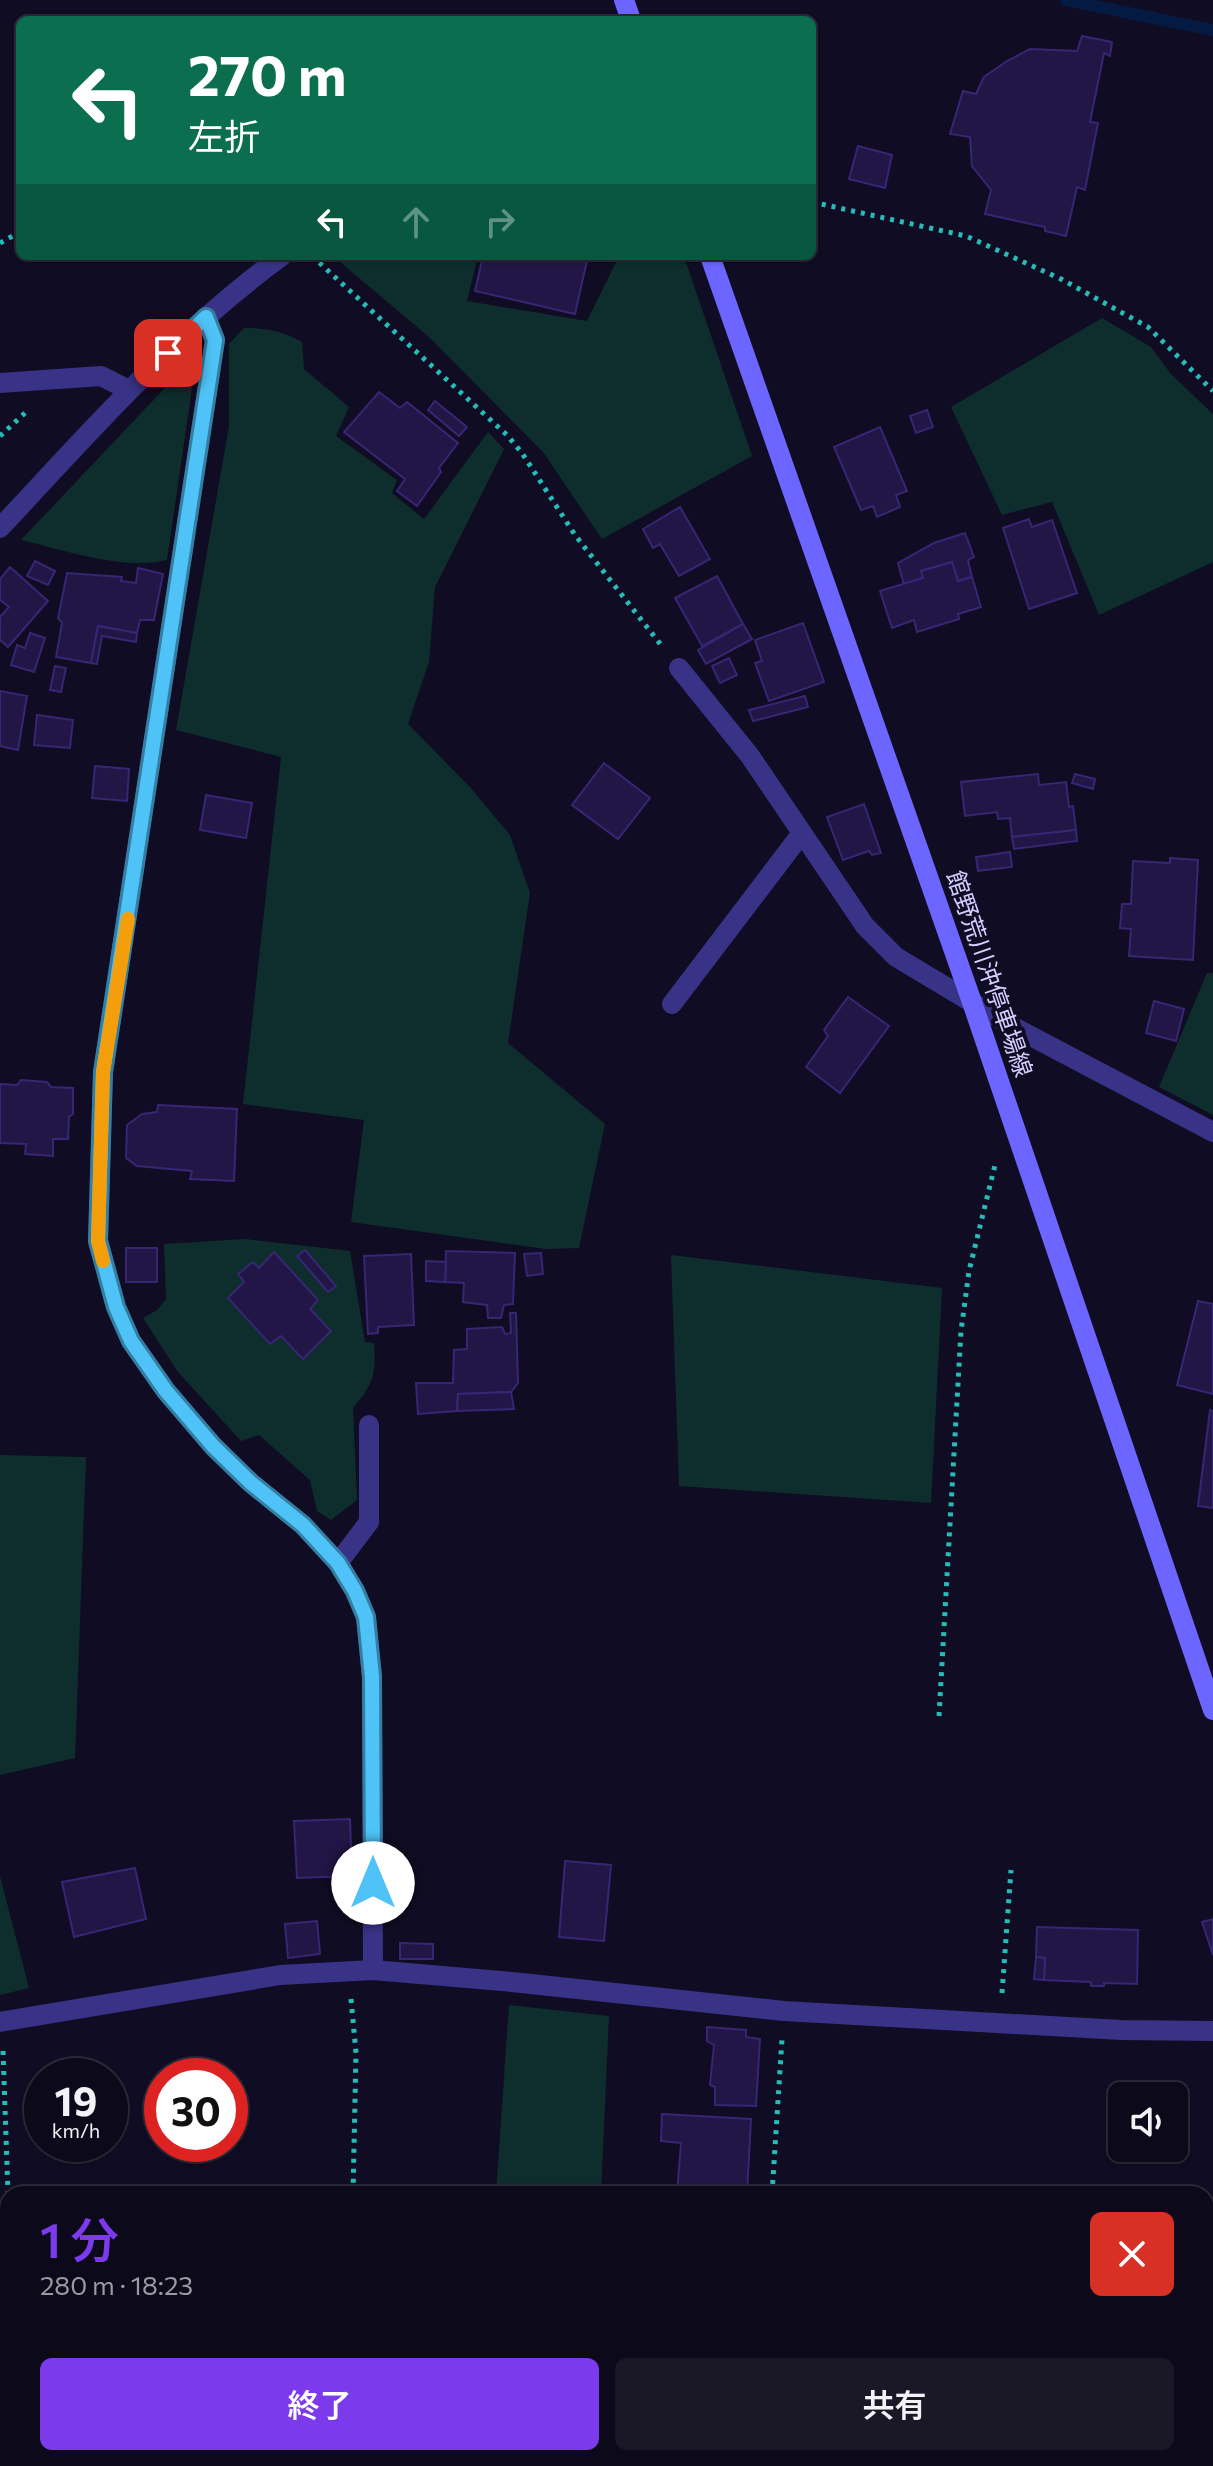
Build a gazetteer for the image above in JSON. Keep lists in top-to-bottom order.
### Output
{
  "streets": {
    "main road": ["館野荒川沖停車場線"]
  },
  "page": {
    "turn": ["270 m", "左折"],
    "speed": "19 km/h",
    "limit": "30",
    "heading": ["1 分", "280 m · 18:23"],
    "buttons": ["終了", "共有"]
  }
}
